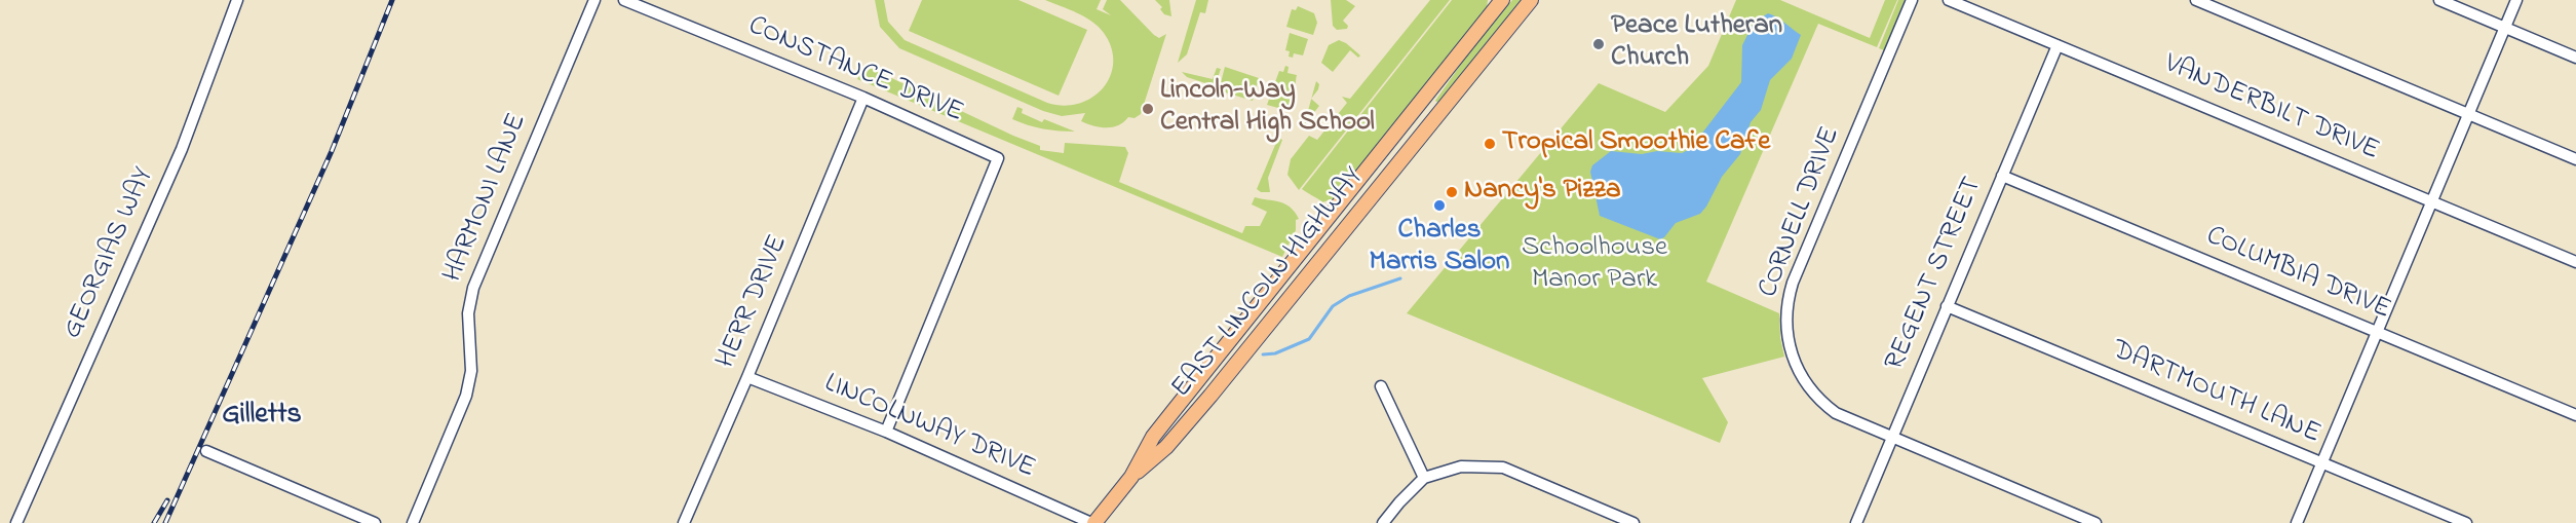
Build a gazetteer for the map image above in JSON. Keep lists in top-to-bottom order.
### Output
{
  "streets": {
    "main road": ["EAST LINCOLN HIGHWAY"],
    "street": [
      "CONSTANCE DRIVE",
      "VANDERBILT DRIVE",
      "HARMONI LANE",
      "CORNELL DRIVE",
      "GEORGIAS WAY",
      "REGENT STREET",
      "COLUMBIA DRIVE",
      "HERR DRIVE",
      "DARTMOUTH LANE",
      "LINCOLNWAY DRIVE"
    ]
  },
  "crossings": [
    ["CONSTANCE DRIVE", "HERR DRIVE"],
    ["CONSTANCE DRIVE", "LINCOLNWAY DRIVE"],
    ["VANDERBILT DRIVE", "REGENT STREET"],
    ["CORNELL DRIVE", "REGENT STREET"],
    ["REGENT STREET", "COLUMBIA DRIVE"],
    ["REGENT STREET", "DARTMOUTH LANE"],
    ["EAST LINCOLN HIGHWAY", "LINCOLNWAY DRIVE"],
    ["HERR DRIVE", "LINCOLNWAY DRIVE"]
  ],
  "districts": ["Gilletts"],
  "parks": ["Schoolhouse Manor Park"],
  "places": [
    "Peace Lutheran Church",
    "Lincoln-Way Central High School",
    "Tropical Smoothie Cafe",
    "Nancy's Pizza",
    "Charles Marris Salon"
  ]
}
